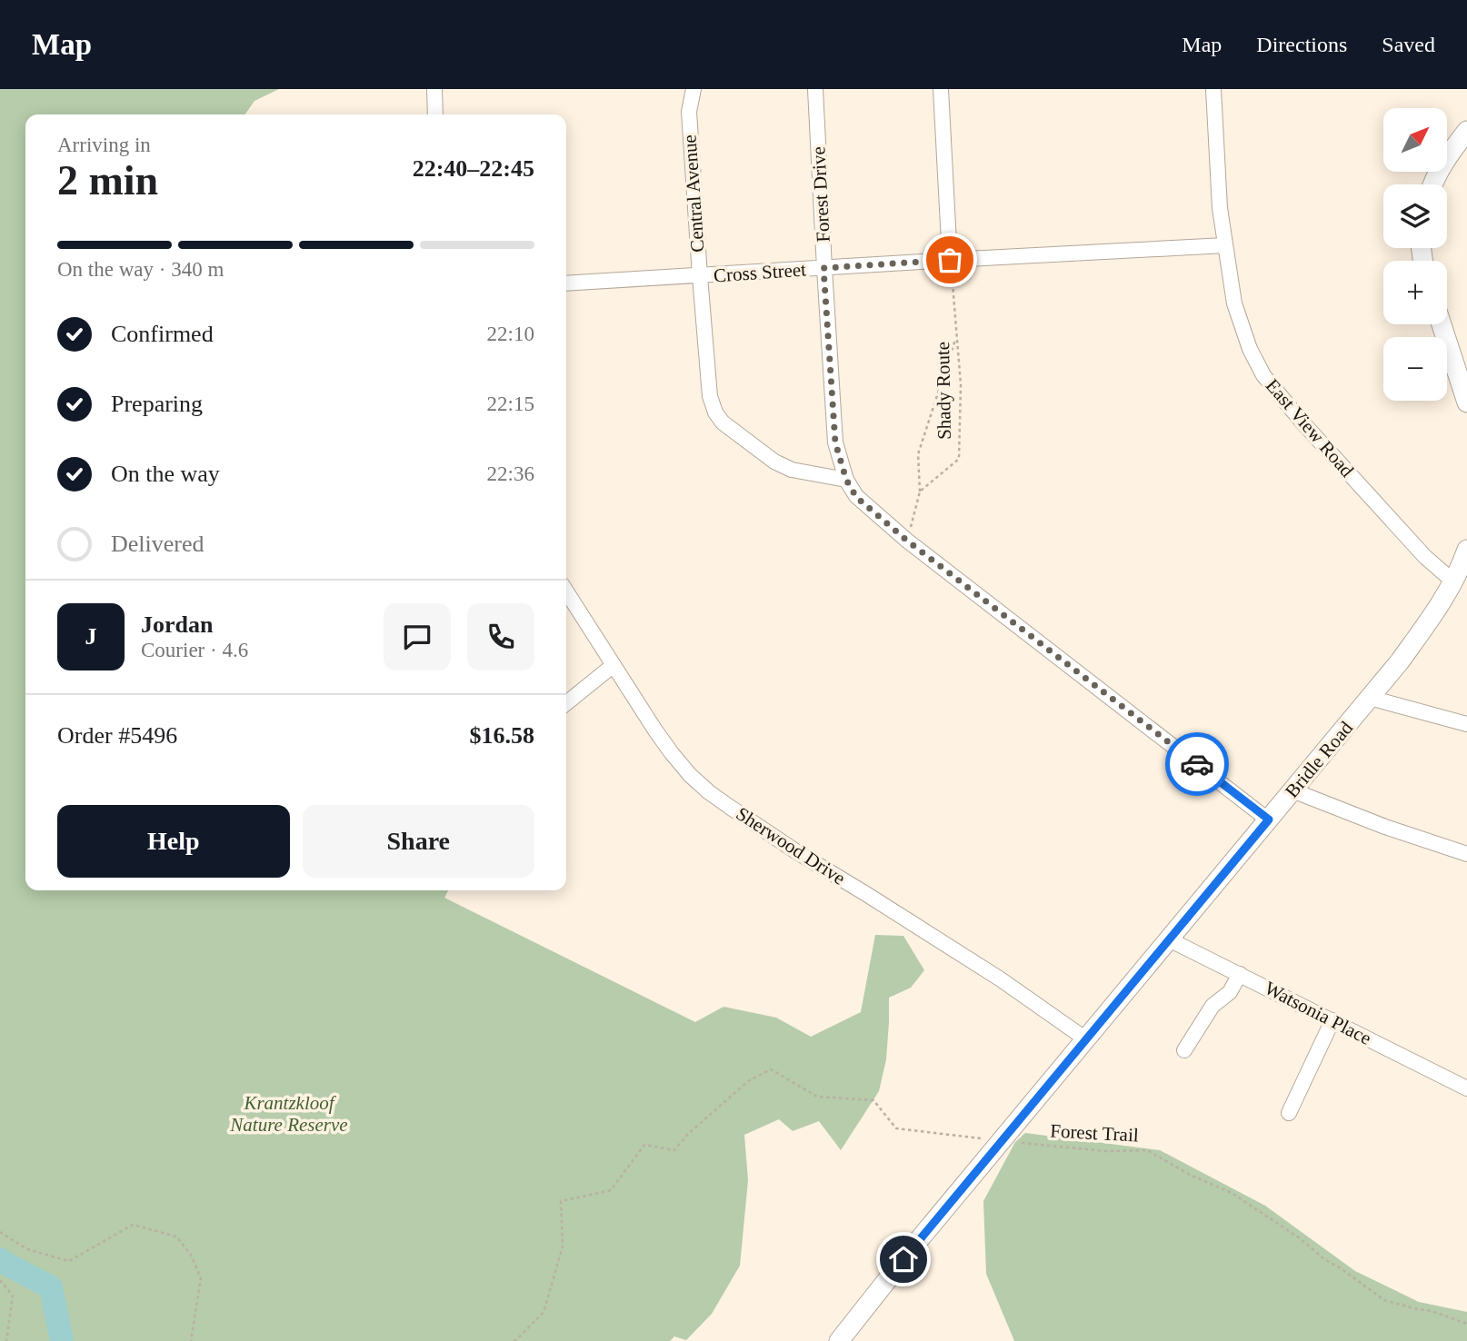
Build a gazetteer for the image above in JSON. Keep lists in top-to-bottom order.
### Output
{
  "streets": {
    "main road": ["Bridle Road"],
    "street": [
      "Central Avenue",
      "Forest Drive",
      "Cross Street",
      "East View Road",
      "Sherwood Drive",
      "Watsonia Place"
    ],
    "path": ["Shady Route", "Forest Trail"]
  },
  "crossings": [
    ["Central Avenue", "Forest Drive"],
    ["Central Avenue", "Cross Street"],
    ["Forest Drive", "Cross Street"],
    ["Forest Drive", "Bridle Road"],
    ["Cross Street", "Shady Route"],
    ["Cross Street", "East View Road"],
    ["East View Road", "Bridle Road"],
    ["Bridle Road", "Sherwood Drive"],
    ["Bridle Road", "Watsonia Place"],
    ["Bridle Road", "Forest Trail"]
  ],
  "parks": ["Krantzkloof Nature Reserve"],
  "north": "top right",
  "page": {
    "header": "Map",
    "nav": ["Map", "Directions", "Saved"],
    "map_buttons": ["+", "−"],
    "heading": ["2 min", "Arriving in", "22:40–22:45"],
    "panel": [
      "Jordan",
      "Courier · 4.6",
      "Order #5496",
      "$16.58"
    ],
    "bar": "On the way · 340 m",
    "list": [
      ["Confirmed", "22:10"],
      ["Preparing", "22:15"],
      ["On the way", "22:36"],
      "Delivered"
    ],
    "round": "J",
    "buttons": ["Help", "Share"]
  }
}
